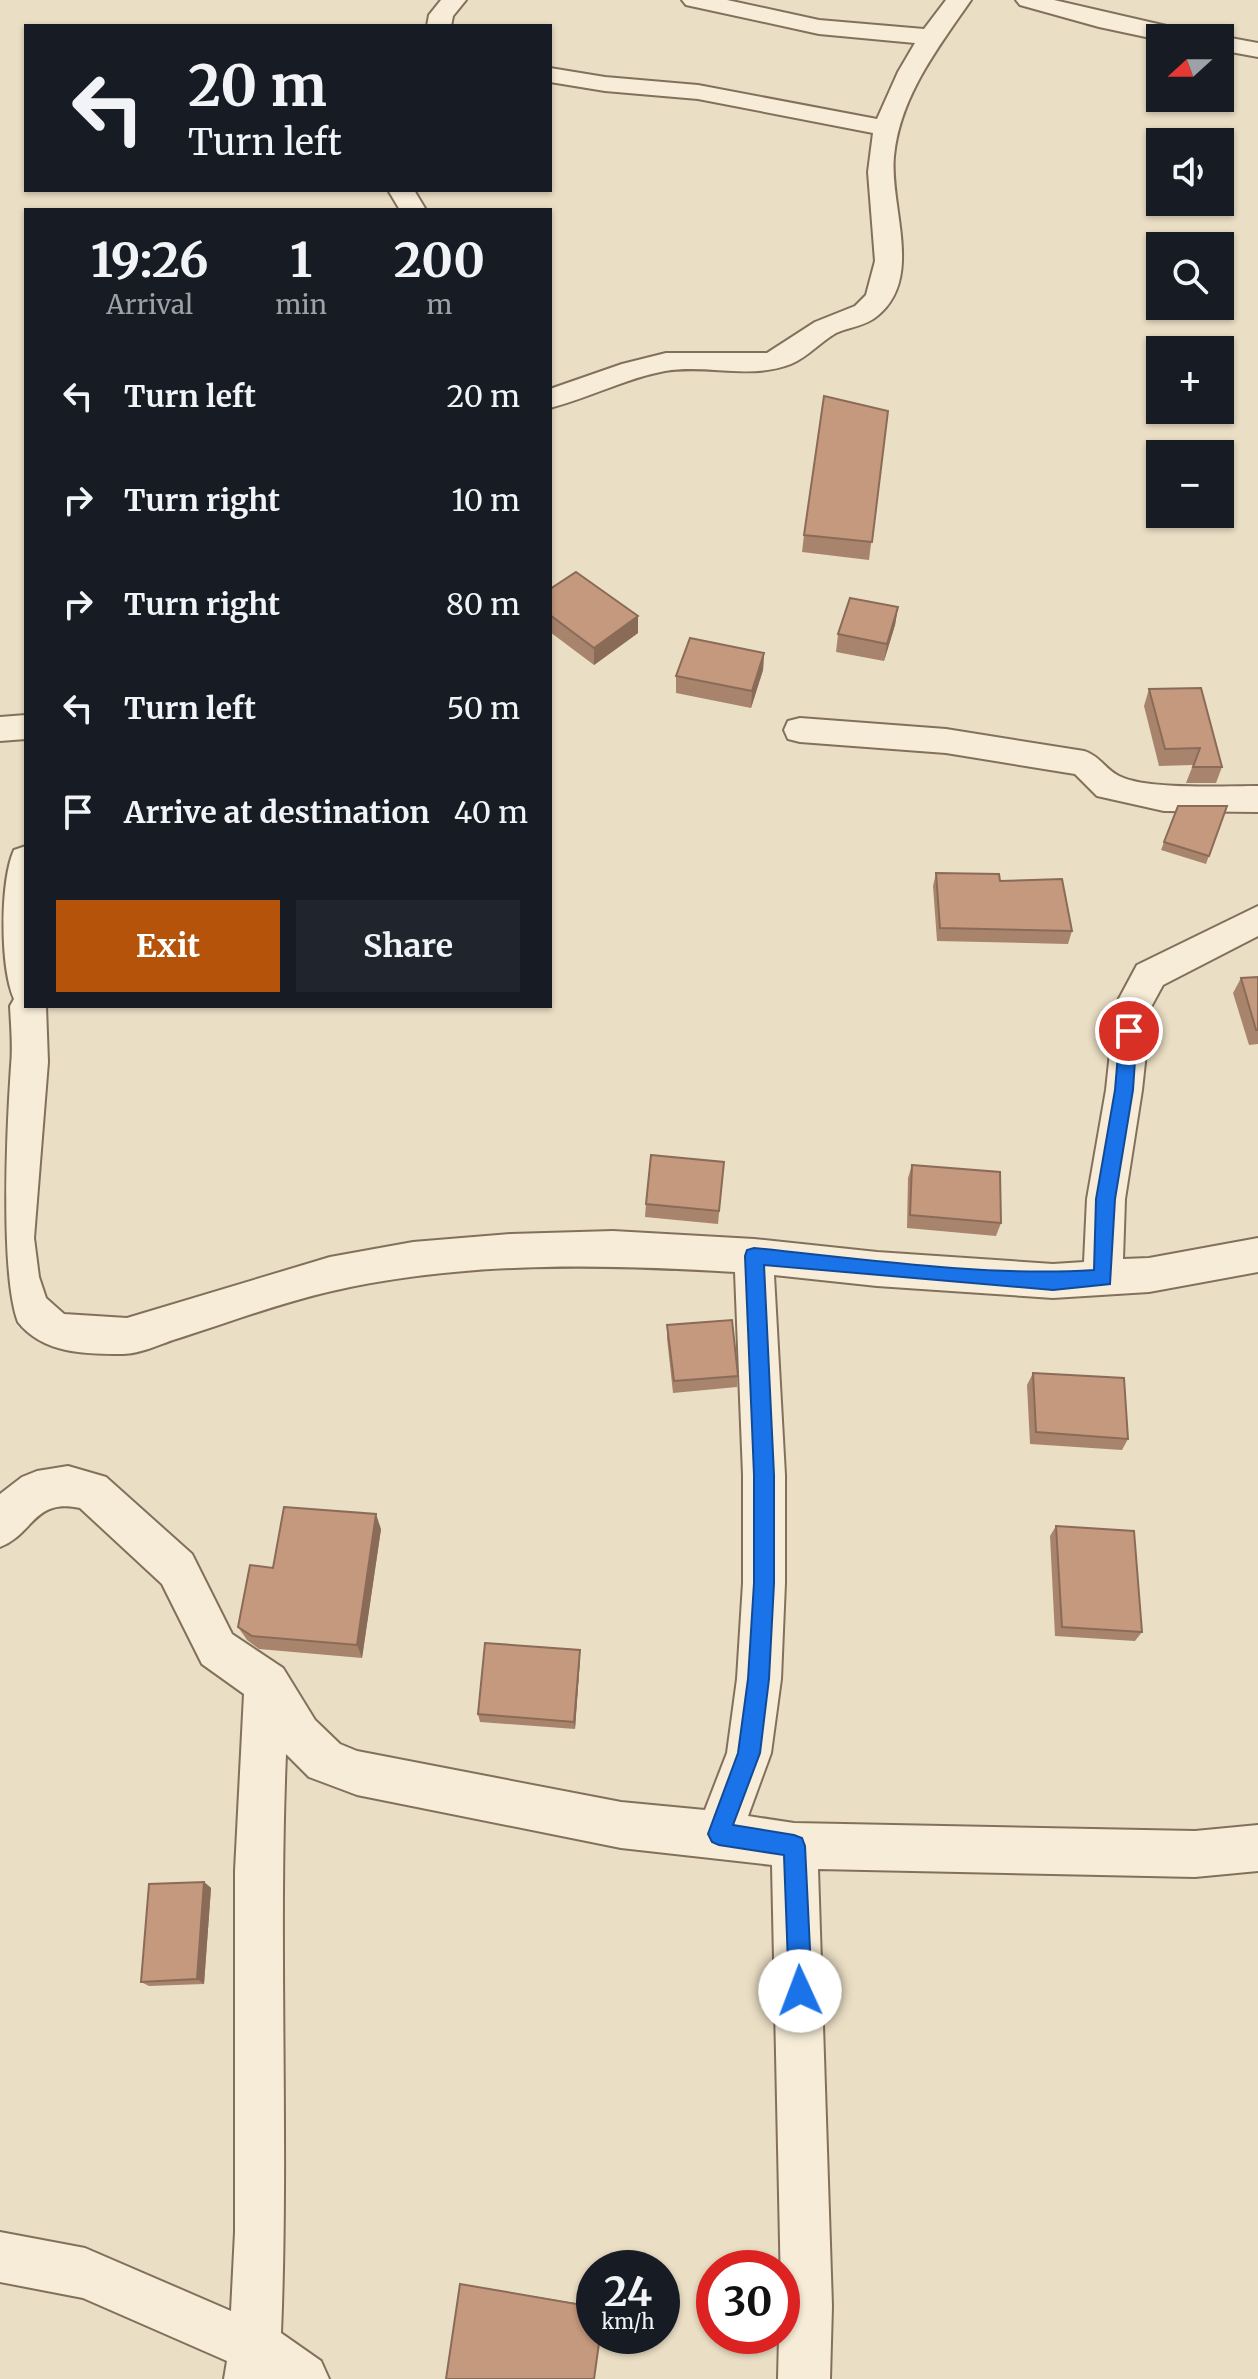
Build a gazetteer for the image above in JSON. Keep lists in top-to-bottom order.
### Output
{
  "north": "left",
  "page": {
    "map_buttons": ["+", "−"],
    "turn": ["20 m", "Turn left"],
    "eta": [
      "19:26",
      "Arrival",
      "1",
      "min",
      "200",
      "m"
    ],
    "list": [
      {
        "name": "Turn left",
        "value": "20 m"
      },
      {
        "name": "Turn right",
        "value": "10 m"
      },
      {
        "name": "Turn right",
        "value": "80 m"
      },
      {
        "name": "Turn left",
        "value": "50 m"
      },
      {
        "name": "Arrive at destination",
        "value": "40 m"
      }
    ],
    "buttons": ["Exit", "Share"],
    "speed": "24 km/h",
    "limit": "30"
  }
}
